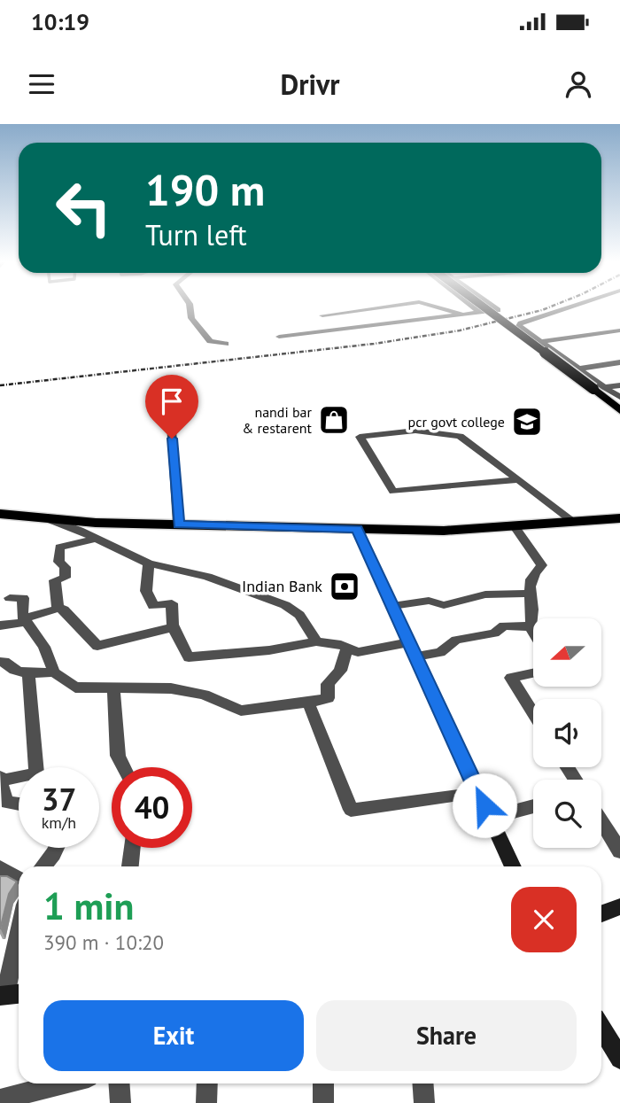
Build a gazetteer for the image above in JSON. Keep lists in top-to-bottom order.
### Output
{
  "places": {
    "shop": ["nandi bar & restarent"],
    "school or university": ["pcr govt college"],
    "bank": ["Indian Bank"]
  },
  "north": "left",
  "page": {
    "status": "10:19",
    "header": "Drivr",
    "turn": ["190 m", "Turn left"],
    "speed": "37 km/h",
    "limit": "40",
    "heading": ["1 min", "390 m · 10:20"],
    "buttons": ["Exit", "Share"]
  }
}
